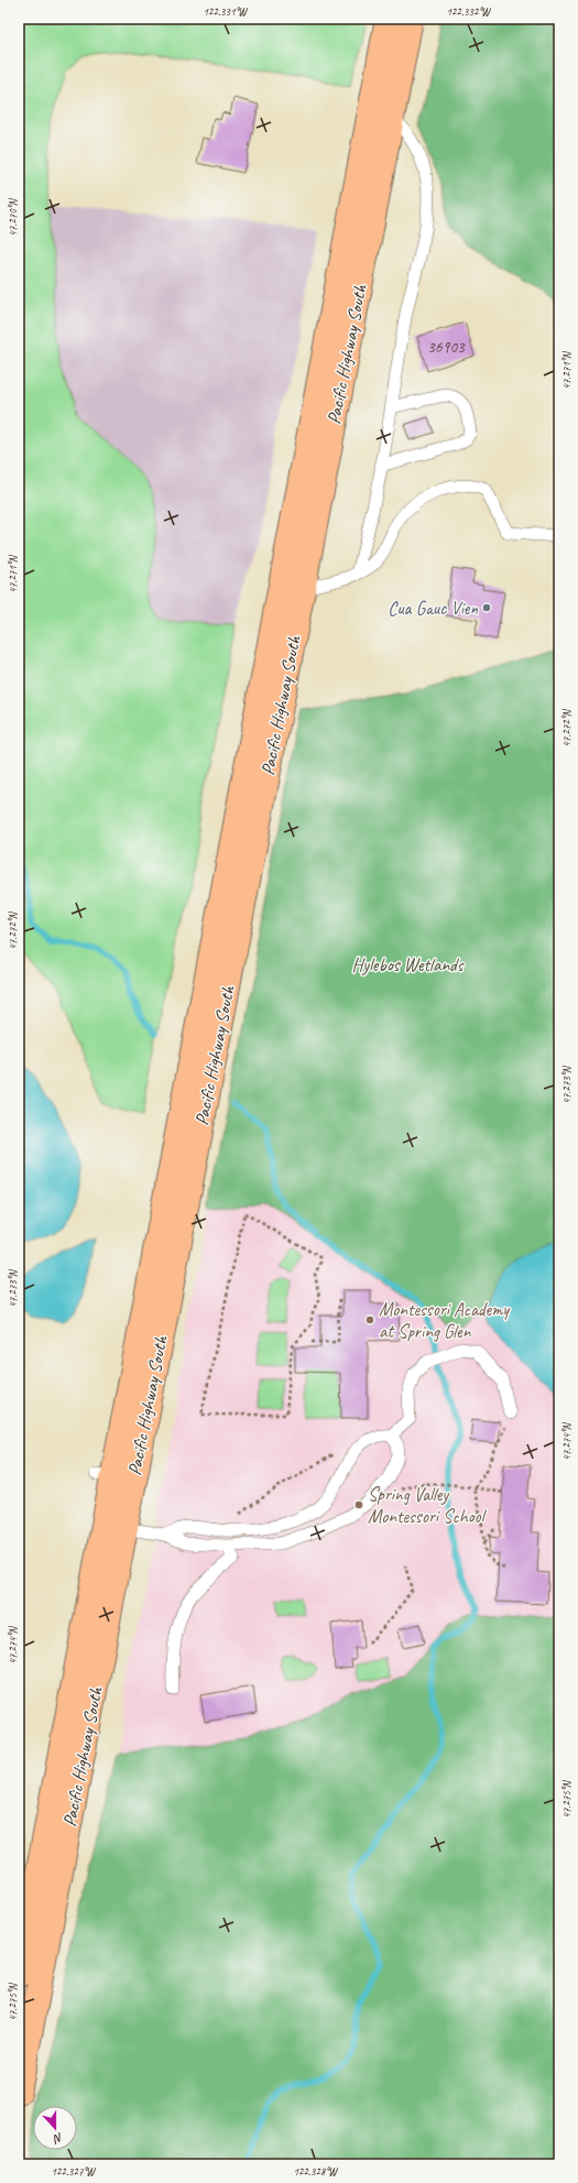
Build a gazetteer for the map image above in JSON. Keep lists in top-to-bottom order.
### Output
{
  "streets": {
    "main road": ["Pacific Highway South"]
  },
  "parks": ["Hylebos Wetlands"],
  "places": ["Cua Gauc Vien", "Montessori Academy at Spring Glen", "Spring Valley Montessori School"],
  "house_numbers": ["36903"],
  "north": "bottom",
  "coordinates": [
    "122.331°W",
    "122.332°W",
    "47.270°N",
    "47.271°N",
    "47.272°N",
    "47.273°N",
    "47.274°N",
    "47.275°N",
    "122.327°W",
    "122.328°W"
  ]
}
